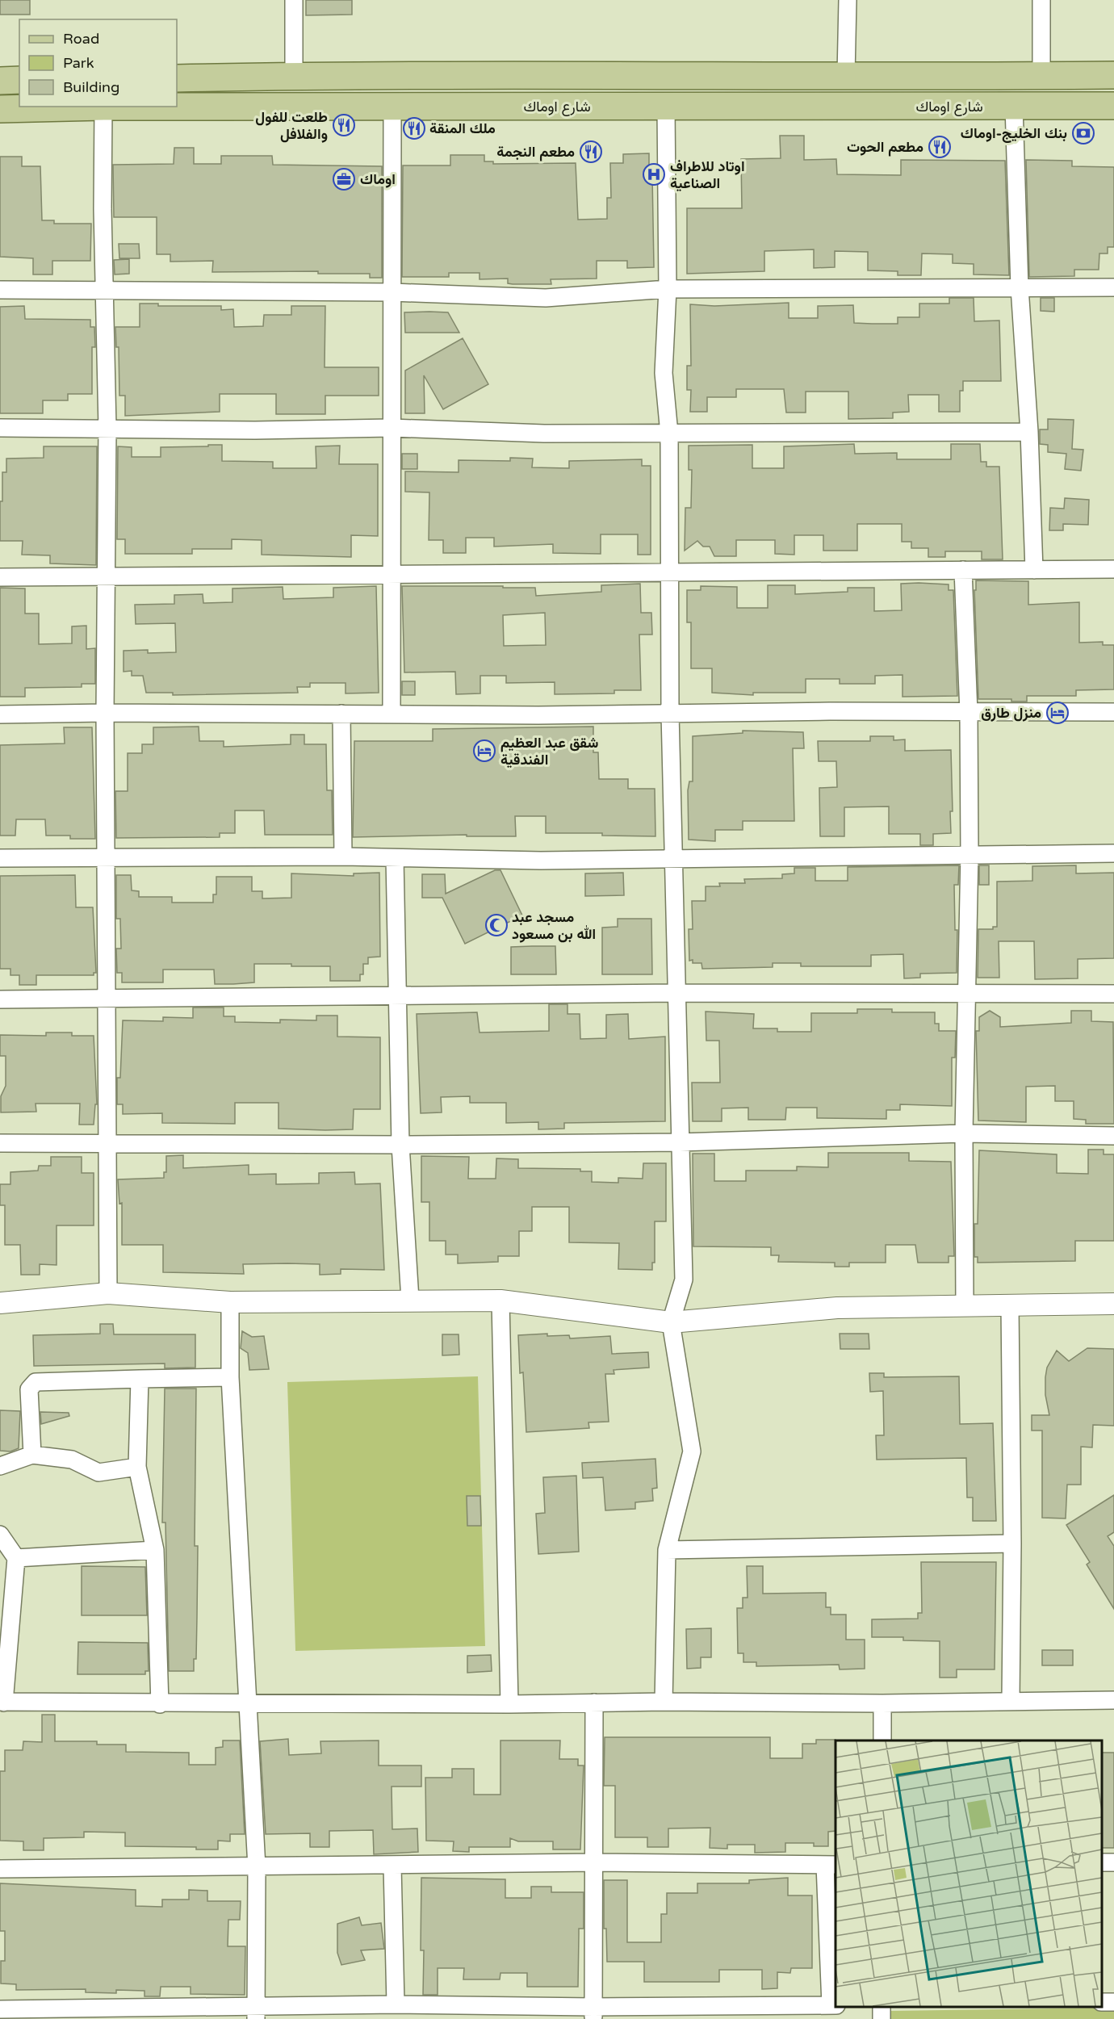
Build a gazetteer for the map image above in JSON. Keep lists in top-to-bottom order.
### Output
{
  "streets": {
    "main road": ["شارع اوماك"]
  },
  "places": {
    "restaurant": [
      "طلعت للفول والفلافل",
      "ملك المنقة",
      "مطعم الحوت",
      "مطعم النجمة"
    ],
    "bank": ["بنك الخليج-اوماك"],
    "hospital": ["اوتاد للاطراف الصناعية"],
    "office": ["اوماك"],
    "hotel": ["منزل طارق", "شقق عبد العظيم الفندقية"],
    "mosque": ["مسجد عبد الله بن مسعود"]
  },
  "legend": ["Road", "Park", "Building"]
}
